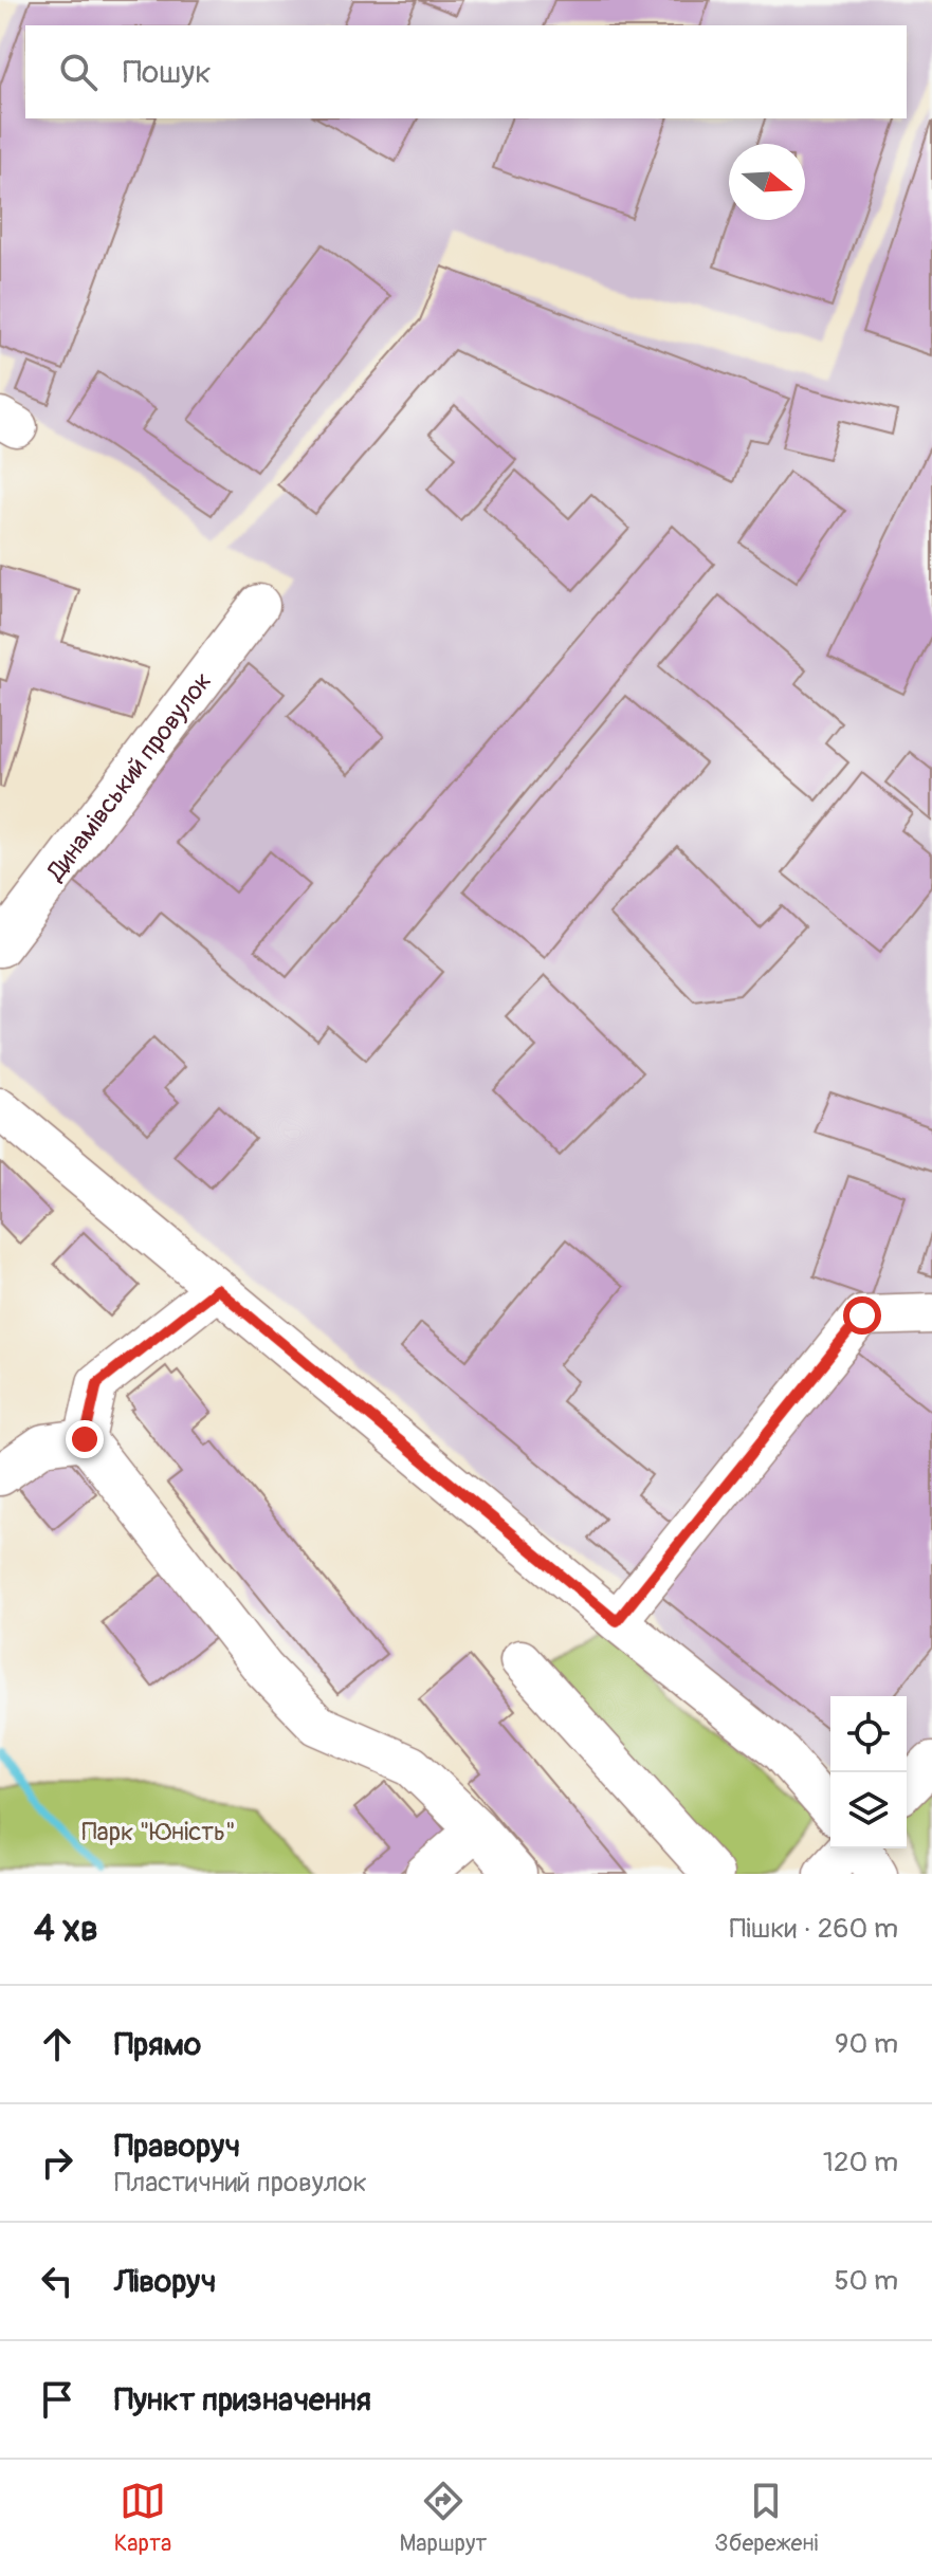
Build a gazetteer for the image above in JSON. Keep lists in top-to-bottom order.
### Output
{
  "streets": {
    "street": ["Динамівський провулок"]
  },
  "parks": ["Парк \"Юність\""],
  "north": "right",
  "page": {
    "search": "Пошук",
    "heading": ["4 хв", "Пішки · 260 m"],
    "list": [
      ["Прямо", "90 m"],
      ["Праворуч", "Пластичний провулок", "120 m"],
      ["Ліворуч", "50 m"],
      "Пункт призначення"
    ],
    "nav": ["Карта", "Маршрут", "Збережені"]
  }
}
